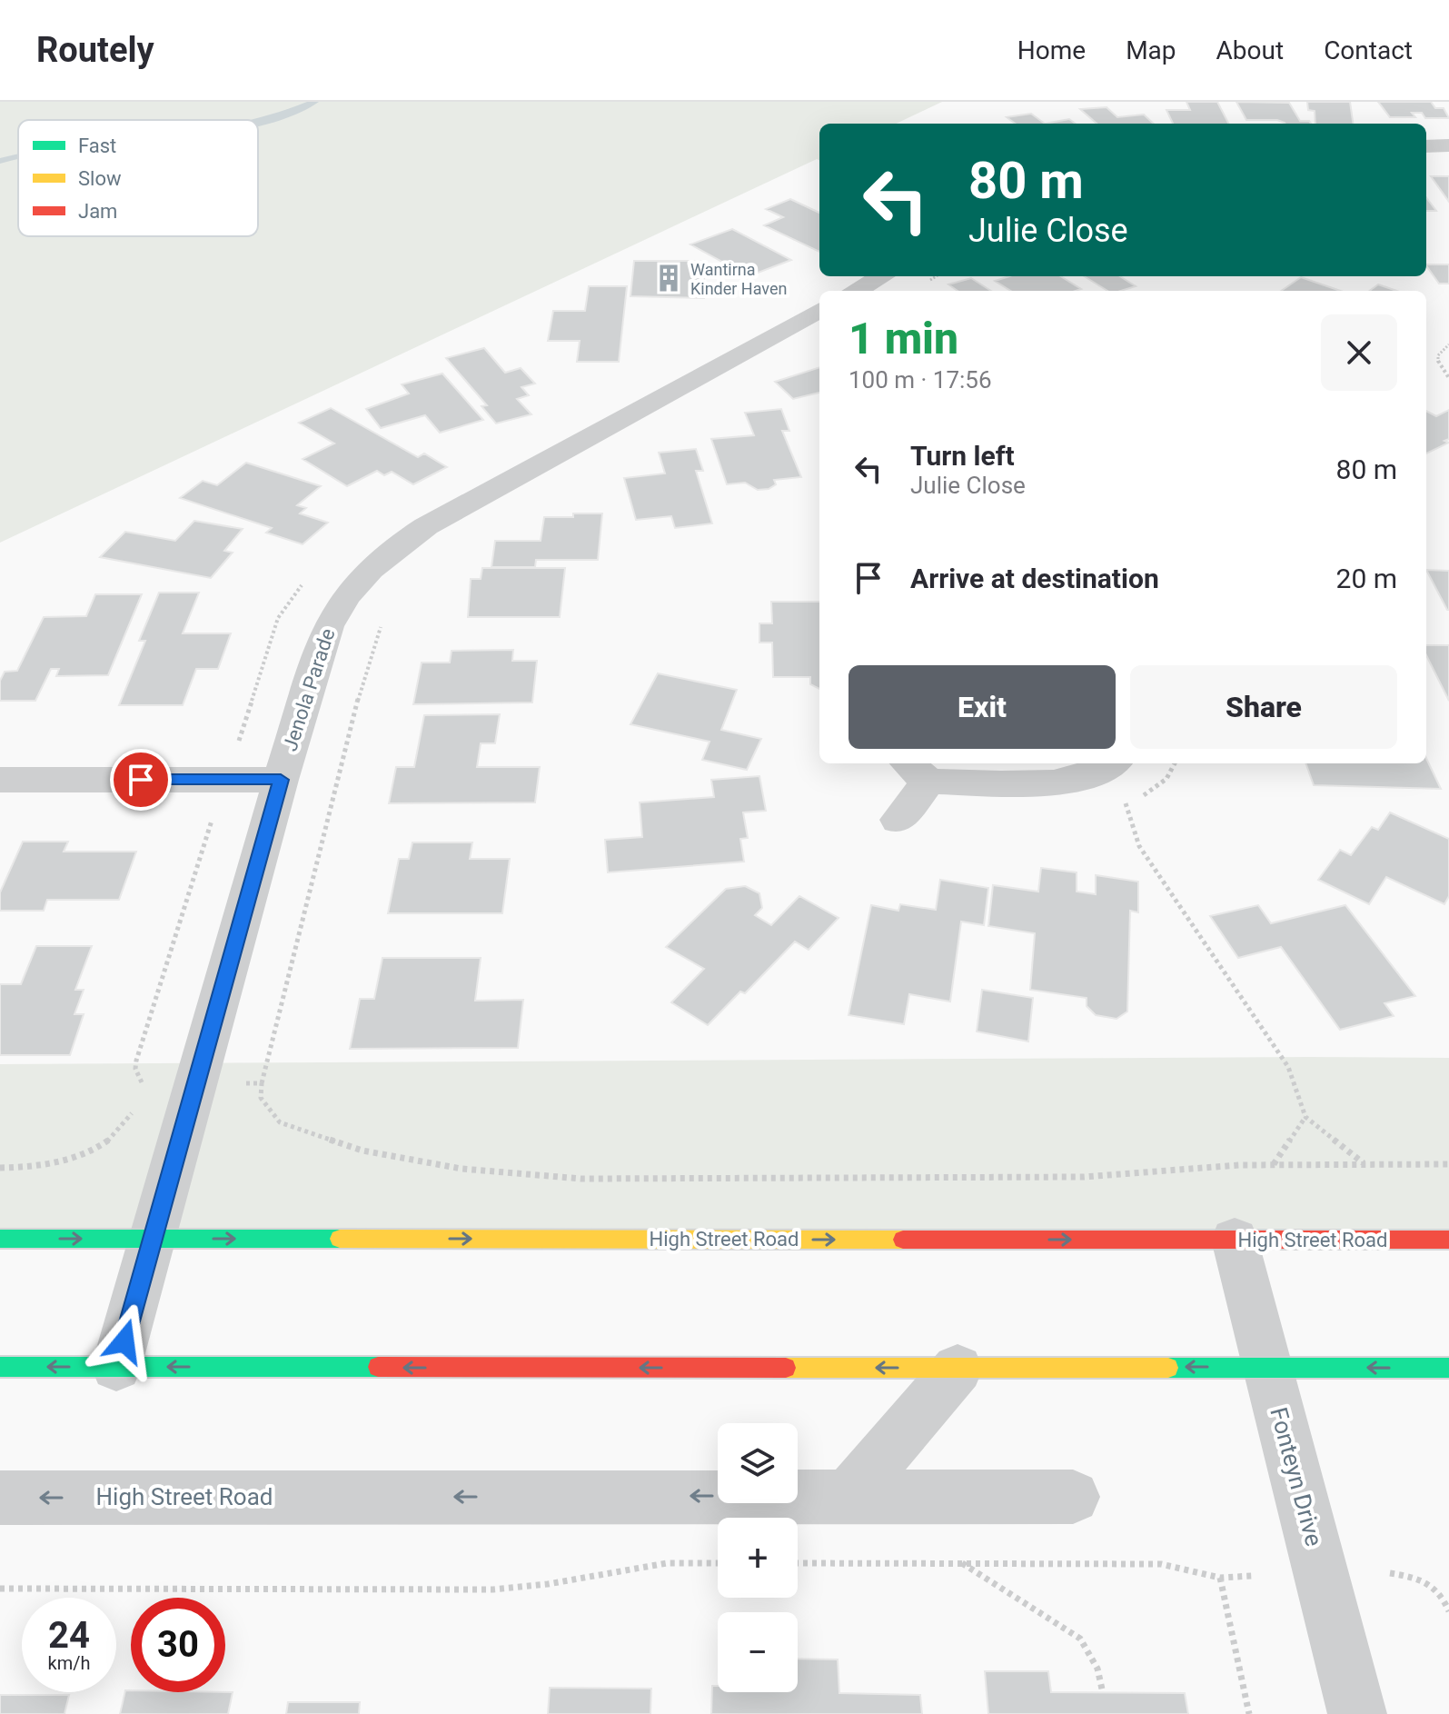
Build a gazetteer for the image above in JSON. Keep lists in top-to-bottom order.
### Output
{
  "streets": {
    "main road": ["High Street Road"],
    "street": ["Jenola Parade", "Fonteyn Drive"]
  },
  "crossings": [
    ["Jenola Parade", "High Street Road"],
    ["High Street Road", "Fonteyn Drive"]
  ],
  "places": {
    "building": ["Wantirna Kinder Haven"]
  },
  "legend": ["Fast", "Slow", "Jam"],
  "page": {
    "header": "Routely",
    "nav": [
      "Home",
      "Map",
      "About",
      "Contact"
    ],
    "turn": ["80 m", "Julie Close"],
    "heading": ["1 min", "100 m · 17:56"],
    "list": [
      {
        "name": "Turn left",
        "note": "Julie Close",
        "value": "80 m"
      },
      {
        "name": "Arrive at destination",
        "value": "20 m"
      }
    ],
    "buttons": ["Exit", "Share"],
    "map_buttons": ["+", "−"],
    "speed": "24 km/h",
    "limit": "30"
  }
}
